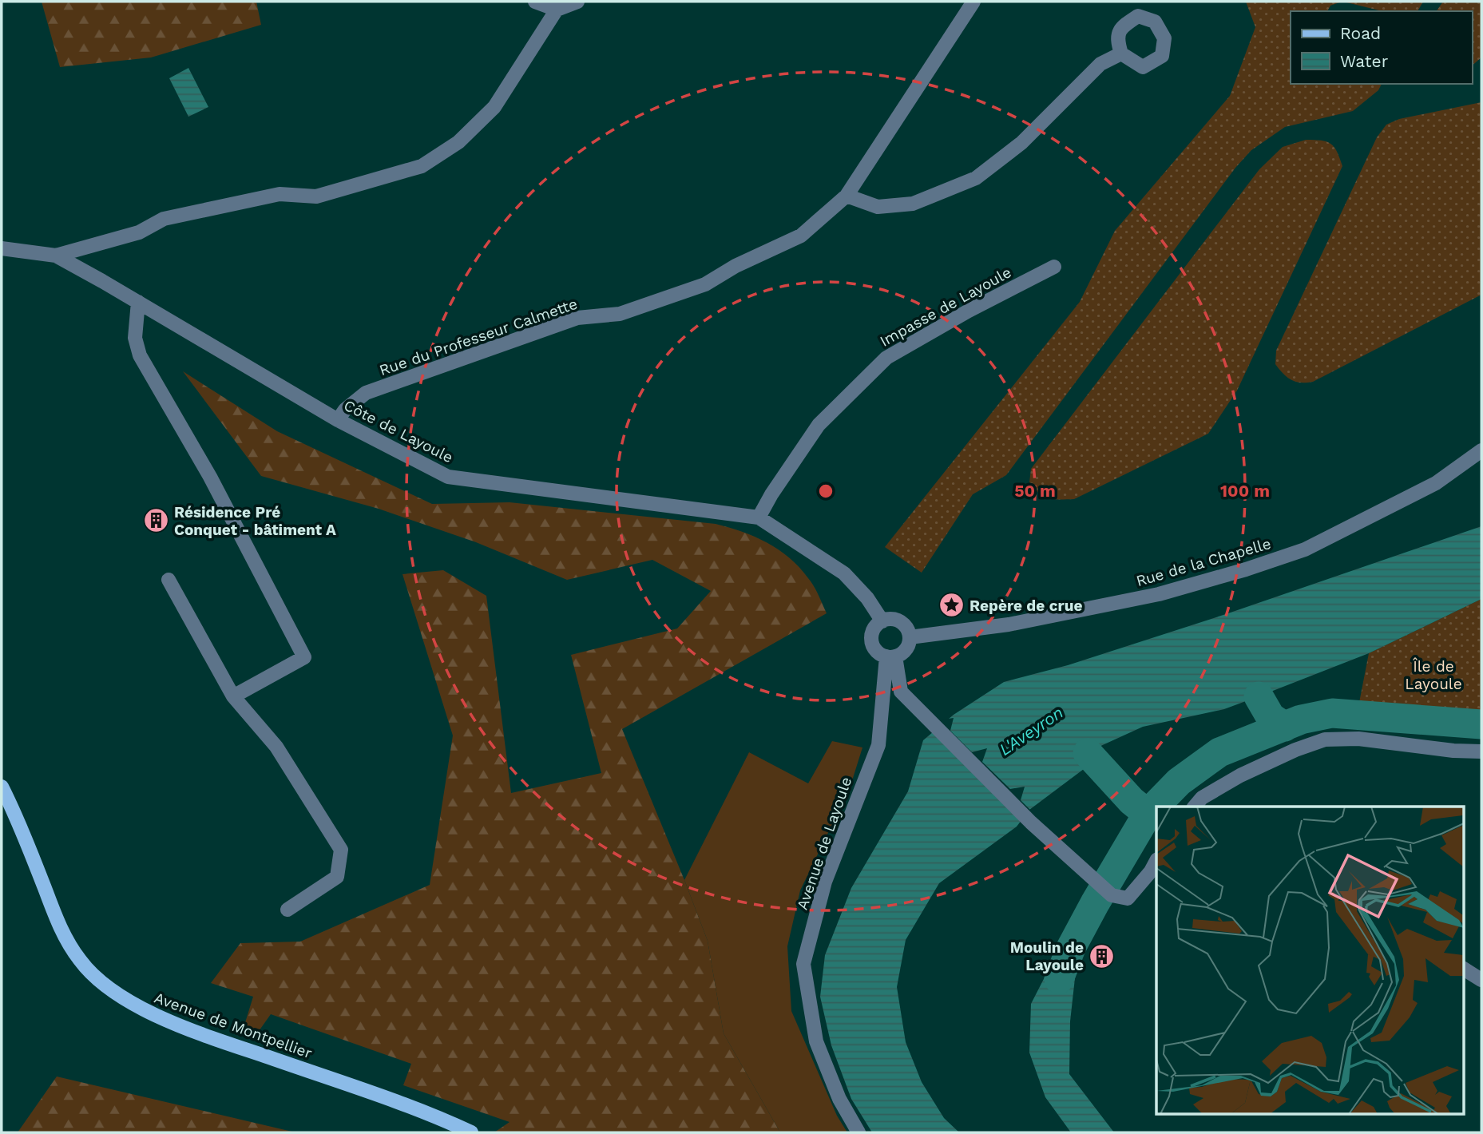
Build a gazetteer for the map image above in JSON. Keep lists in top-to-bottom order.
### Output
{
  "streets": {
    "main road": ["Avenue de Montpellier"],
    "street": [
      "Impasse de Layoule",
      "Rue du Professeur Calmette",
      "Côte de Layoule",
      "Rue de la Chapelle",
      "Avenue de Layoule"
    ]
  },
  "crossings": [
    ["Impasse de Layoule", "Côte de Layoule"],
    ["Rue du Professeur Calmette", "Côte de Layoule"],
    ["Côte de Layoule", "Rue de la Chapelle"],
    ["Côte de Layoule", "Avenue de Layoule"],
    ["Rue de la Chapelle", "Avenue de Layoule"]
  ],
  "water": ["L'Aveyron"],
  "parks": ["Île de Layoule"],
  "places": {
    "building": ["Résidence Pré Conquet - bâtiment A", "Moulin de Layoule"],
    "place": ["Repère de crue"]
  },
  "legend": ["Road", "Water"],
  "rings": ["50 m", "100 m"]
}
